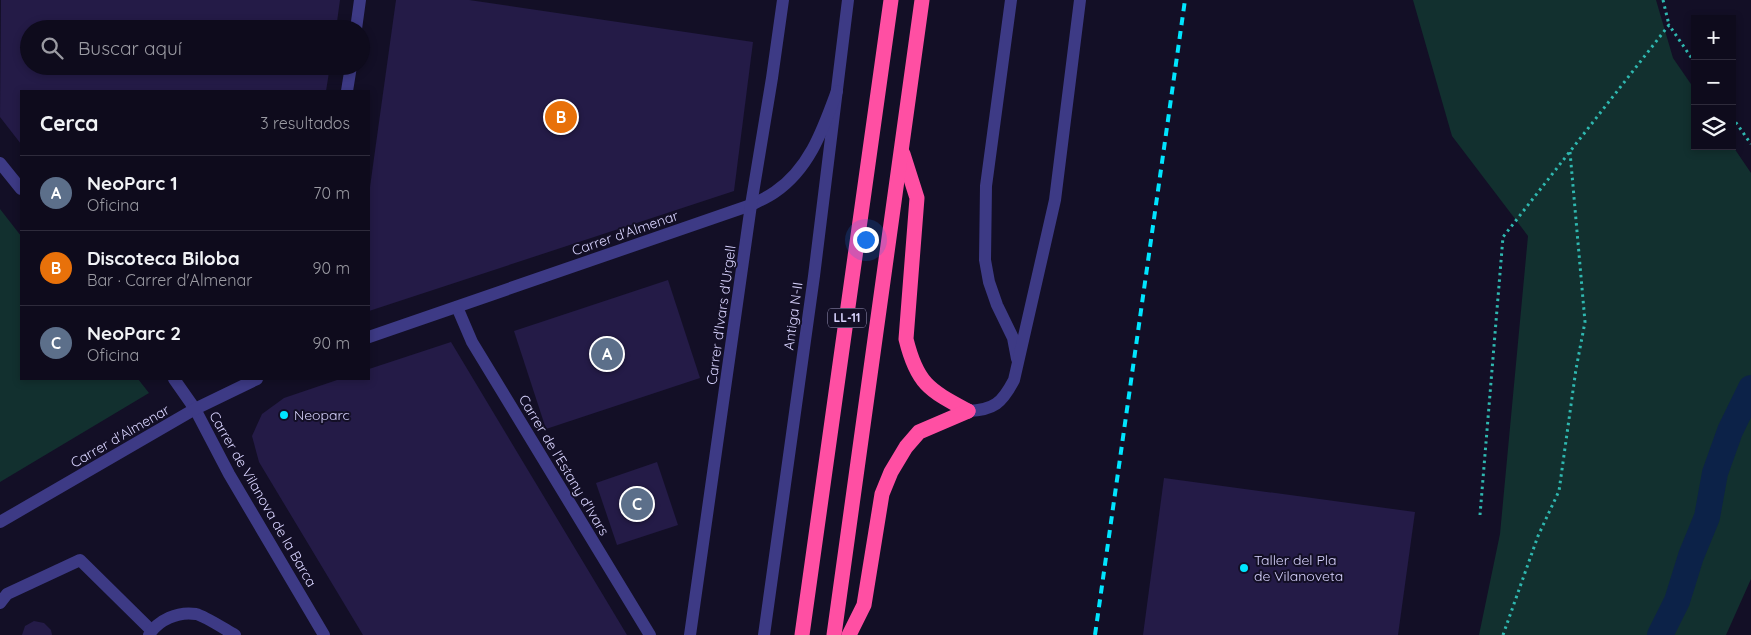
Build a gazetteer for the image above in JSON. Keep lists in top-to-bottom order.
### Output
{
  "streets": {
    "highway": ["LL-11"],
    "street": [
      "Carrer d'Almenar",
      "Carrer d'Ivars d'Urgell",
      "Antiga N-II",
      "Carrer de l'Estany d'Ivars",
      "Carrer de Vilanova de la Barca"
    ]
  },
  "crossings": [
    ["Carrer d'Almenar", "Carrer d'Ivars d'Urgell"],
    ["Carrer d'Almenar", "Antiga N-II"],
    ["Carrer d'Almenar", "Carrer de l'Estany d'Ivars"],
    ["Carrer d'Almenar", "Carrer de Vilanova de la Barca"]
  ],
  "places": ["Neoparc", "Taller del Pla de Vilanoveta"],
  "page": {
    "map_buttons": ["+", "−"],
    "search": "Buscar aquí",
    "heading": ["Cerca", "3 resultados"],
    "pins": ["B", "A", "C"],
    "list": [
      {
        "mark": "A",
        "name": "NeoParc 1",
        "note": "Oficina",
        "value": "70 m"
      },
      {
        "mark": "B",
        "name": "Discoteca Biloba",
        "note": "Bar · Carrer d'Almenar",
        "value": "90 m"
      },
      {
        "mark": "C",
        "name": "NeoParc 2",
        "note": "Oficina",
        "value": "90 m"
      }
    ]
  }
}
